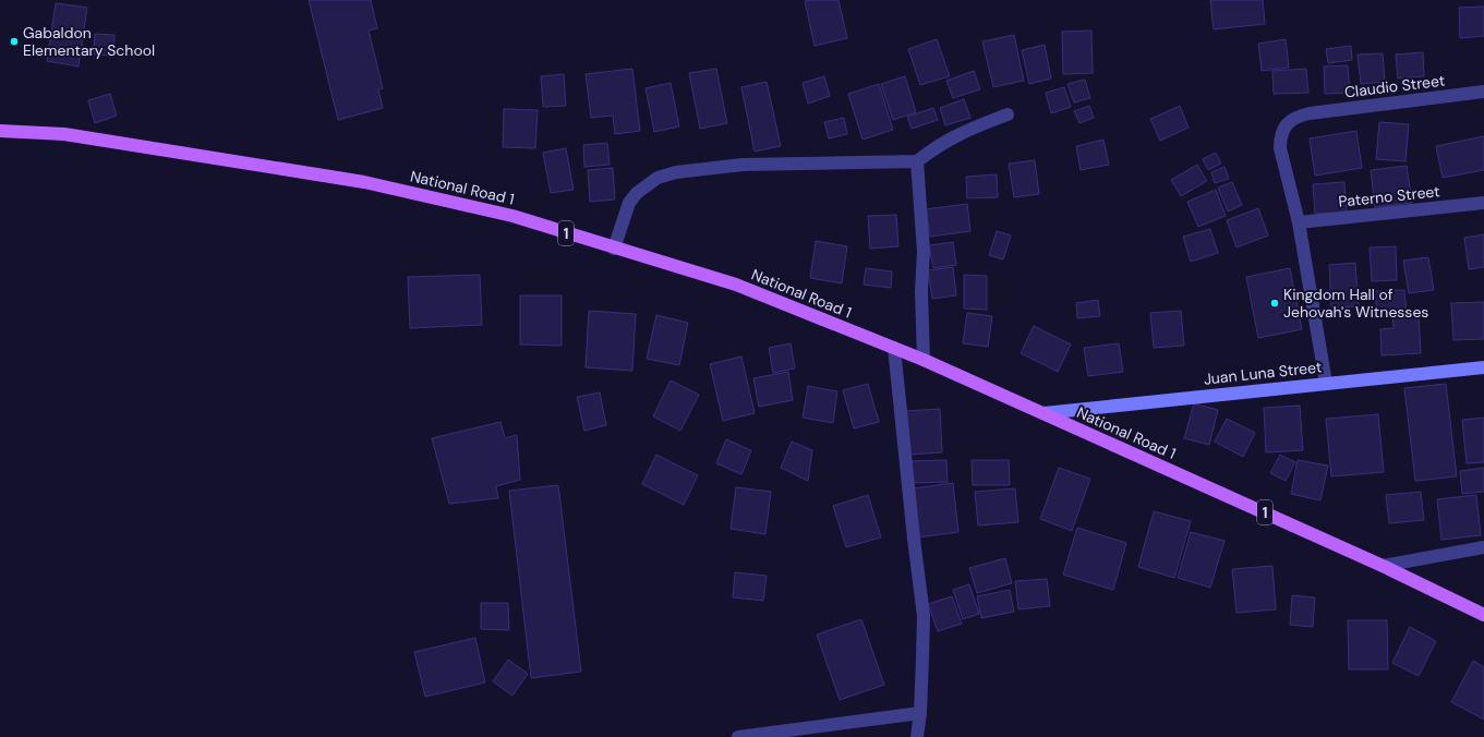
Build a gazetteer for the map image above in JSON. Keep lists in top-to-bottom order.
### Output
{
  "streets": {
    "main road": ["National Road 1", "1"],
    "street": ["Claudio Street", "Paterno Street", "Juan Luna Street"]
  },
  "crossings": [
    ["Claudio Street", "Paterno Street"],
    ["Claudio Street", "Juan Luna Street"],
    ["National Road 1", "Juan Luna Street"]
  ],
  "places": ["Gabaldon Elementary School", "Kingdom Hall of Jehovah's Witnesses"]
}
